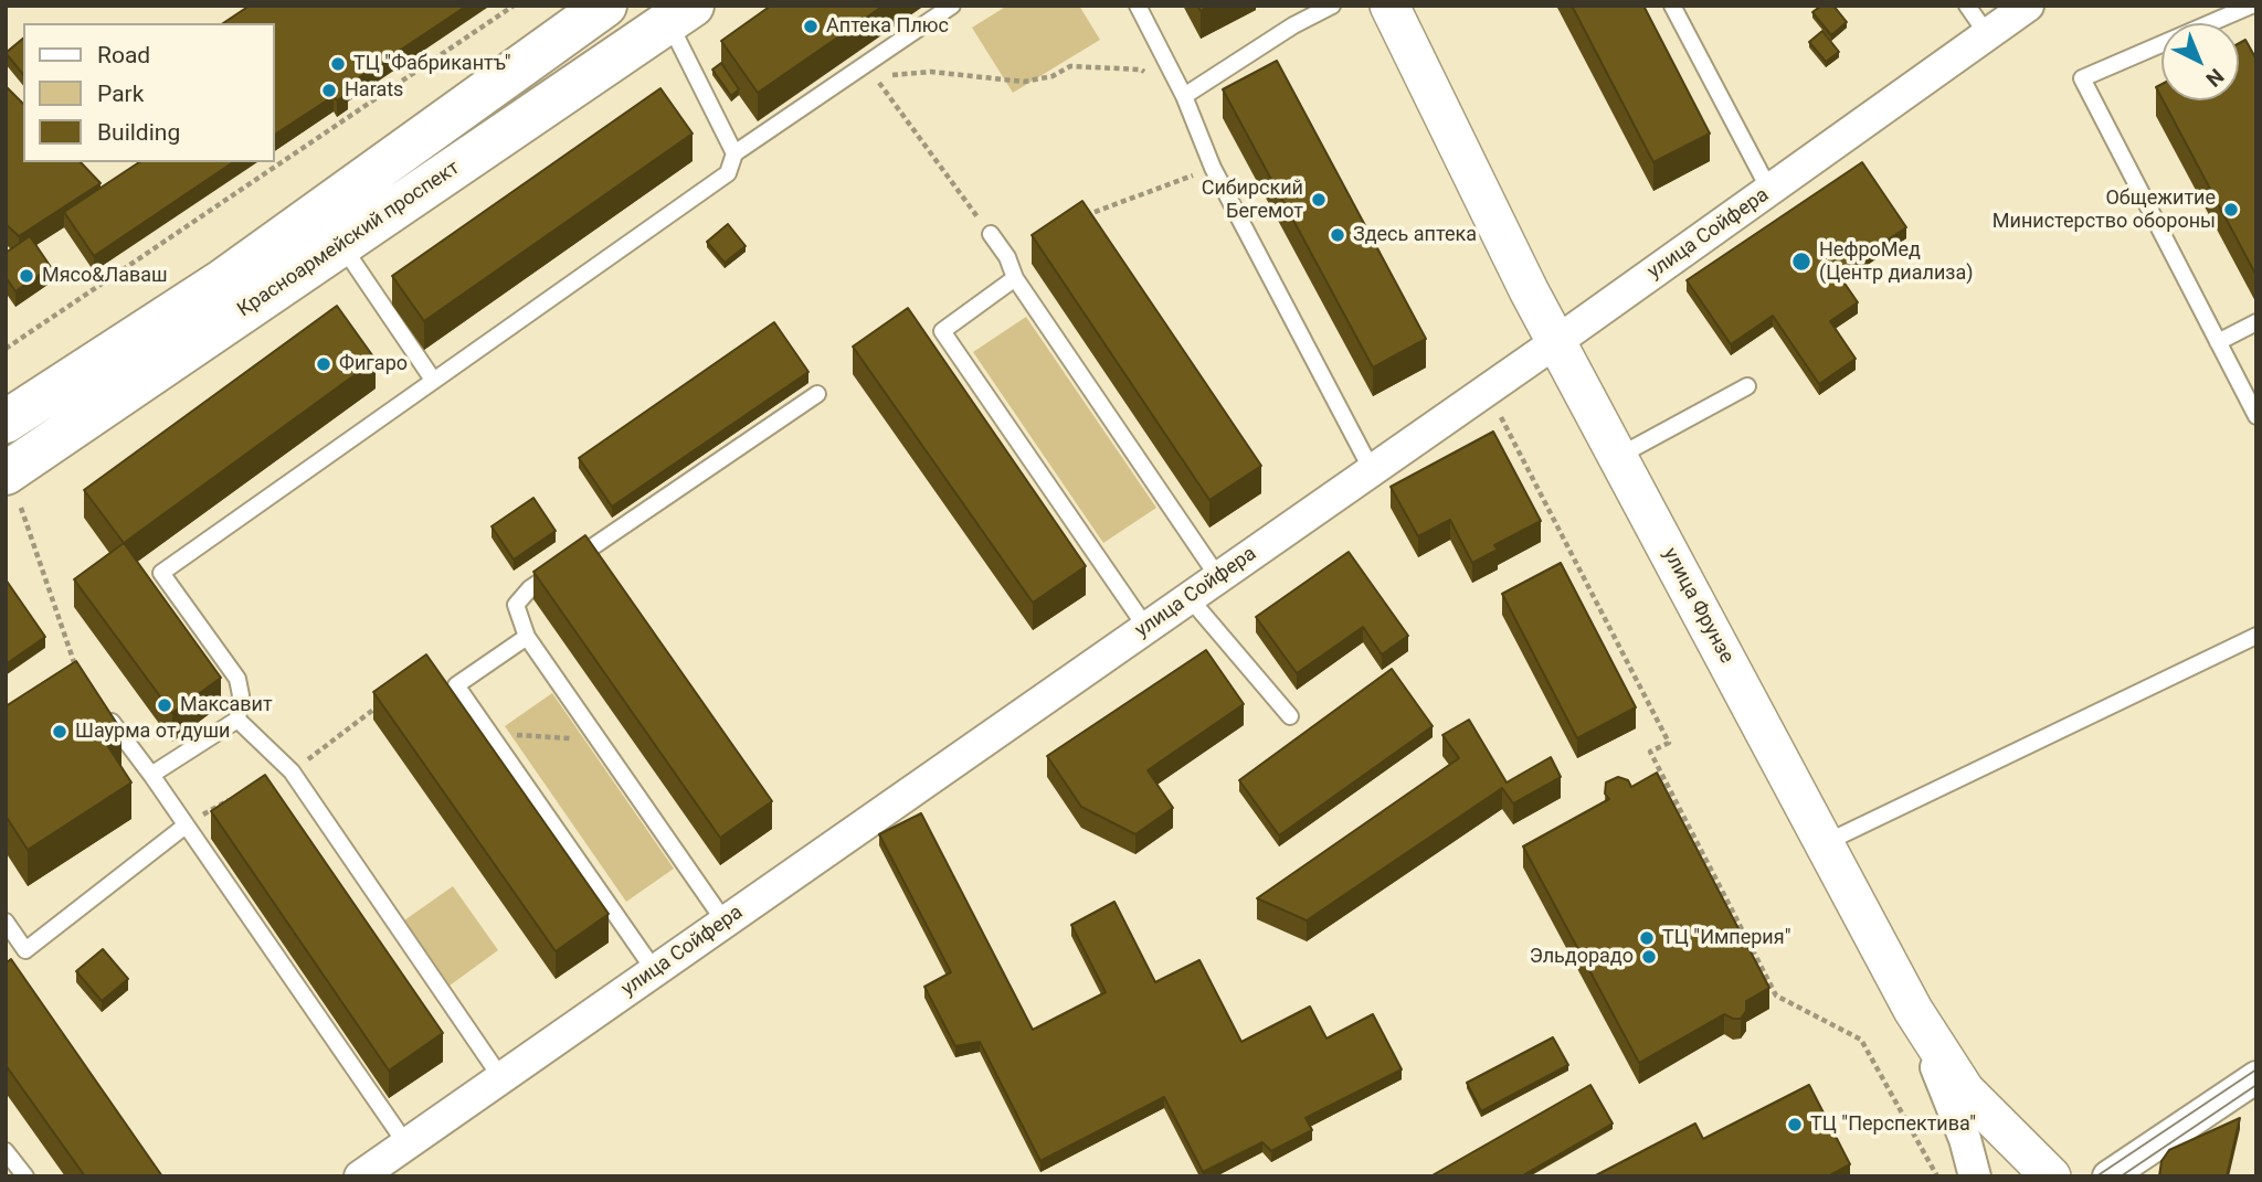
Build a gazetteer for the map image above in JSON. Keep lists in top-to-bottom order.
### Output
{
  "streets": {
    "main road": ["Красноармейский проспект"],
    "street": ["улица Сойфера", "улица Фрунзе"]
  },
  "crossings": [
    ["улица Сойфера", "улица Фрунзе"]
  ],
  "places": [
    "Аптека Плюс",
    "ТЦ \"Фабрикантъ\"",
    "Harats",
    "Сибирский Бегемот",
    "Общежитие Министерство обороны",
    "Здесь аптека",
    "НефроМед (Центр диализа)",
    "Мясо&Лаваш",
    "Фигаро",
    "Максавит",
    "Шаурма от души",
    "ТЦ \"Империя\"",
    "Эльдорадо",
    "ТЦ \"Перспектива\""
  ],
  "legend": ["Road", "Park", "Building"],
  "north": "bottom right"
}
